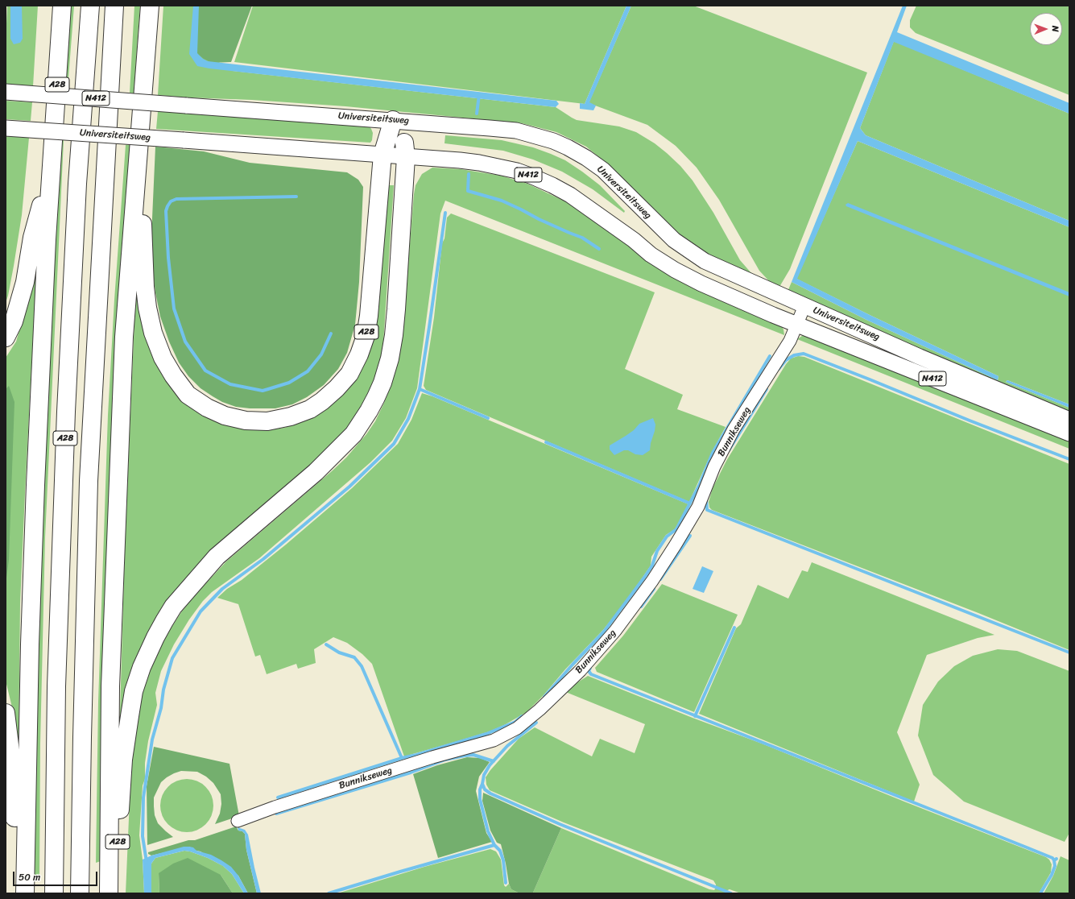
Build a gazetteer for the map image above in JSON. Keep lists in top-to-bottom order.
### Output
{
  "streets": {
    "highway": ["A28"],
    "main road": ["N412", "Universiteitsweg"],
    "street": ["Bunnikseweg"]
  },
  "crossings": [
    ["A28", "Universiteitsweg"],
    ["Universiteitsweg", "Bunnikseweg"]
  ],
  "scale_bar": "50 m",
  "north": "right"
}
